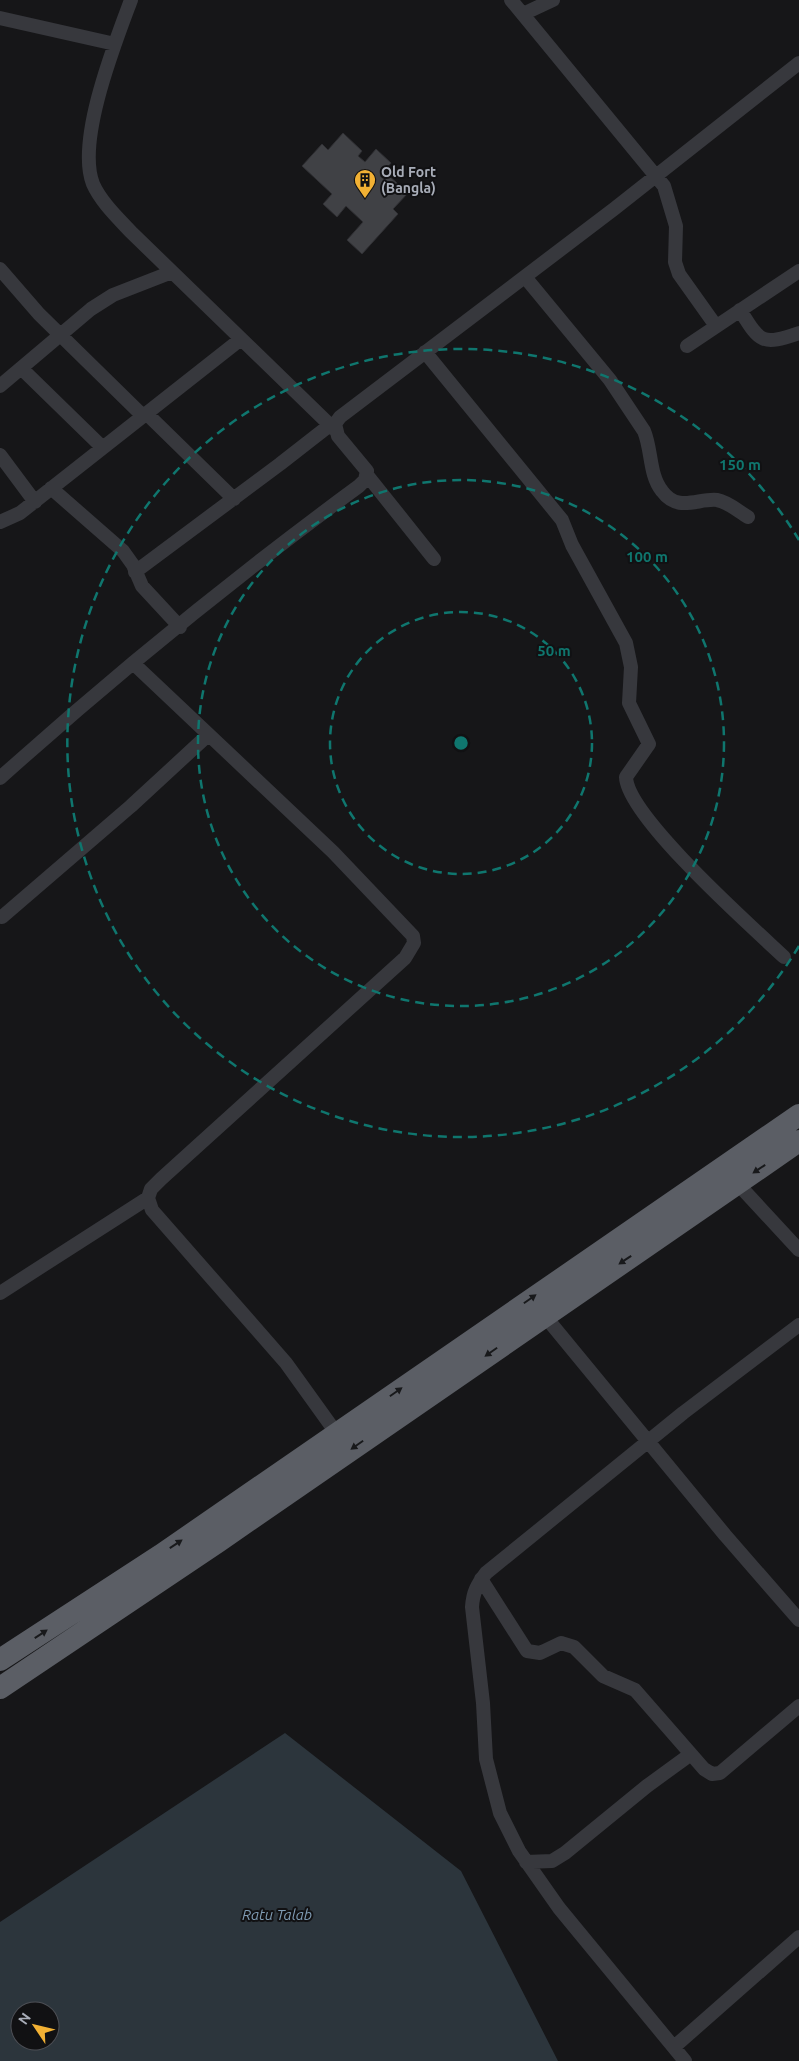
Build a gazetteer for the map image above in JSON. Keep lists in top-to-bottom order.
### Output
{
  "water": ["Ratu Talab"],
  "places": {
    "building": ["Old Fort (Bangla)"]
  },
  "north": "top left",
  "rings": ["150 m", "100 m", "50 m"]
}
